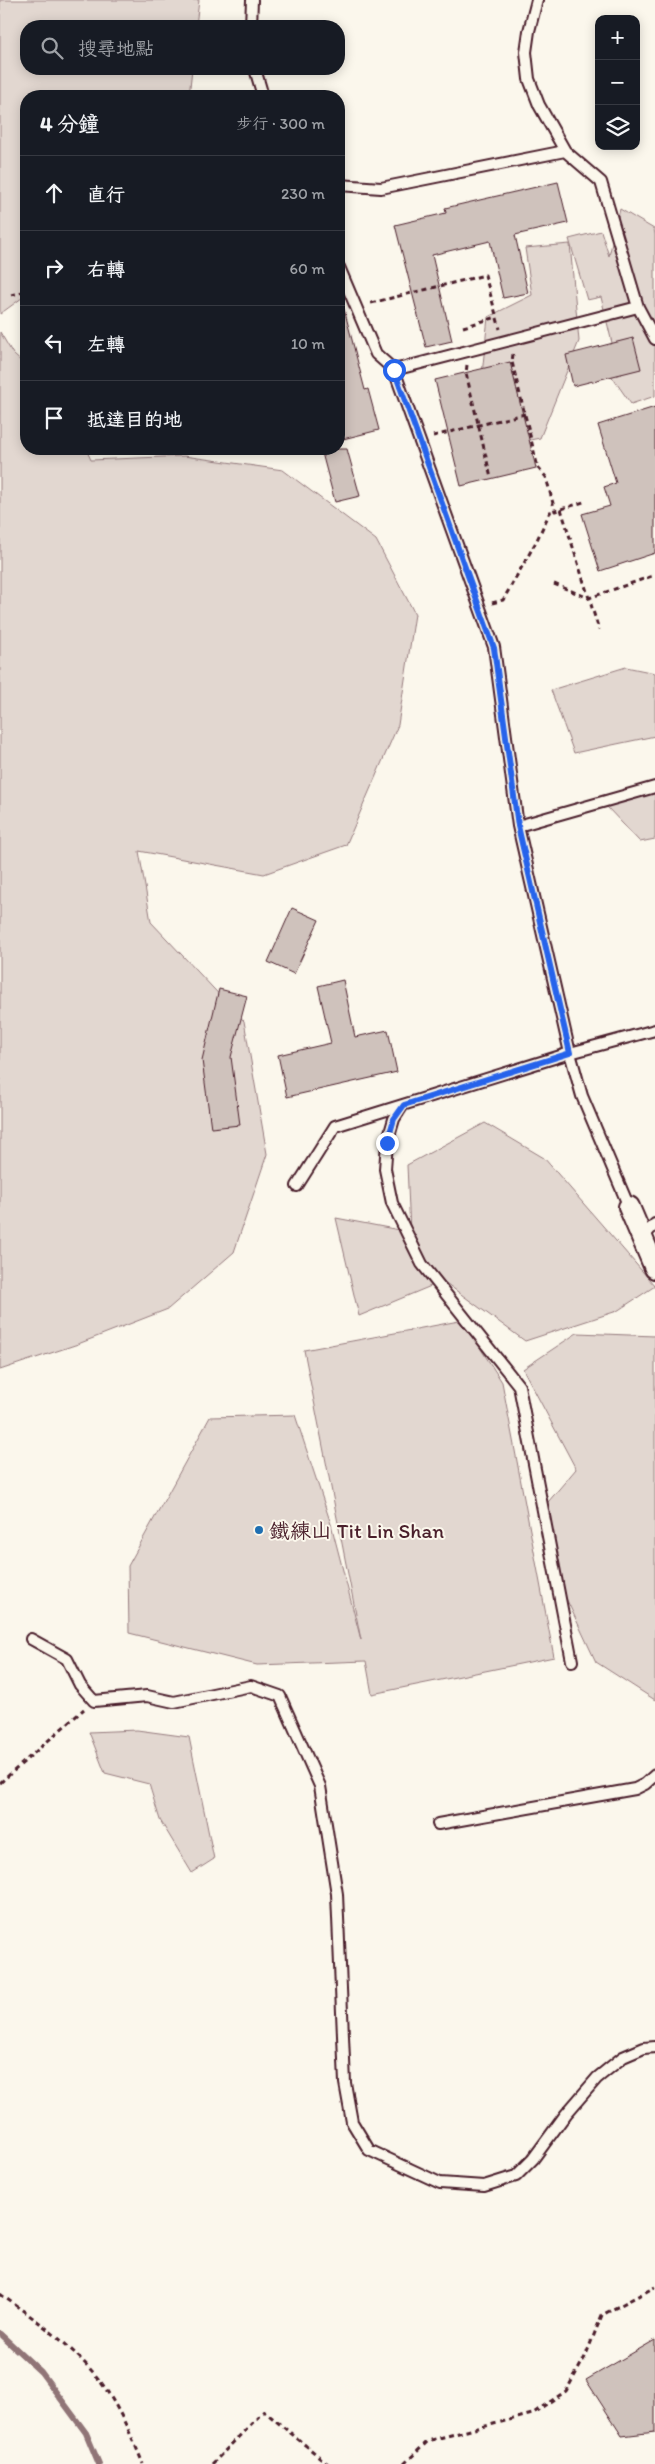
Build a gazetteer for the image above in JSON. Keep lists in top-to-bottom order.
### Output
{
  "places": ["鐵練山 Tit Lin Shan"],
  "page": {
    "map_buttons": ["+", "−"],
    "search": "搜尋地點",
    "heading": ["4 分鐘", "步行 · 300 m"],
    "list": [
      ["直行", "230 m"],
      ["右轉", "60 m"],
      ["左轉", "10 m"],
      "抵達目的地"
    ]
  }
}
